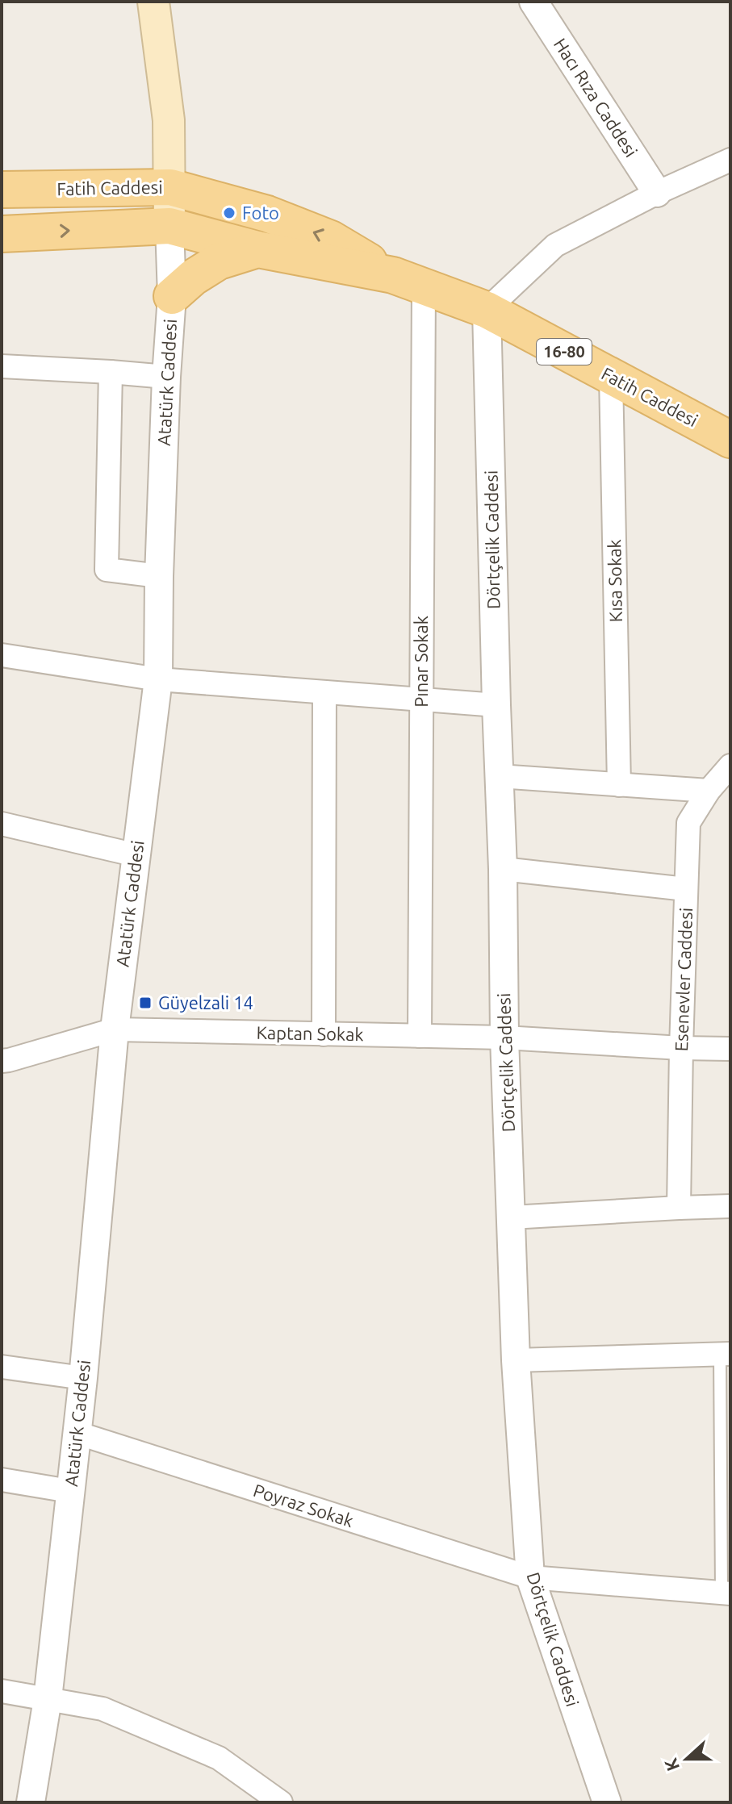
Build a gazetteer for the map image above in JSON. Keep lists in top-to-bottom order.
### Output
{
  "streets": {
    "main road": ["Fatih Caddesi", "16-80", "Atatürk Caddesi"],
    "street": [
      "Hacı Rıza Caddesi",
      "Dörtçelik Caddesi",
      "Kısa Sokak",
      "Pınar Sokak",
      "Esenevler Caddesi",
      "Kaptan Sokak",
      "Poyraz Sokak"
    ]
  },
  "crossings": [
    ["Fatih Caddesi", "Atatürk Caddesi"],
    ["Fatih Caddesi", "Dörtçelik Caddesi"],
    ["Fatih Caddesi", "Kısa Sokak"],
    ["Fatih Caddesi", "Pınar Sokak"],
    ["Atatürk Caddesi", "Kaptan Sokak"],
    ["Atatürk Caddesi", "Poyraz Sokak"],
    ["Dörtçelik Caddesi", "Kaptan Sokak"],
    ["Dörtçelik Caddesi", "Poyraz Sokak"],
    ["Pınar Sokak", "Kaptan Sokak"],
    ["Esenevler Caddesi", "Kaptan Sokak"]
  ],
  "places": {
    "other": ["Foto"],
    "transit": ["Güyelzali 14"]
  },
  "north": "left"
}
